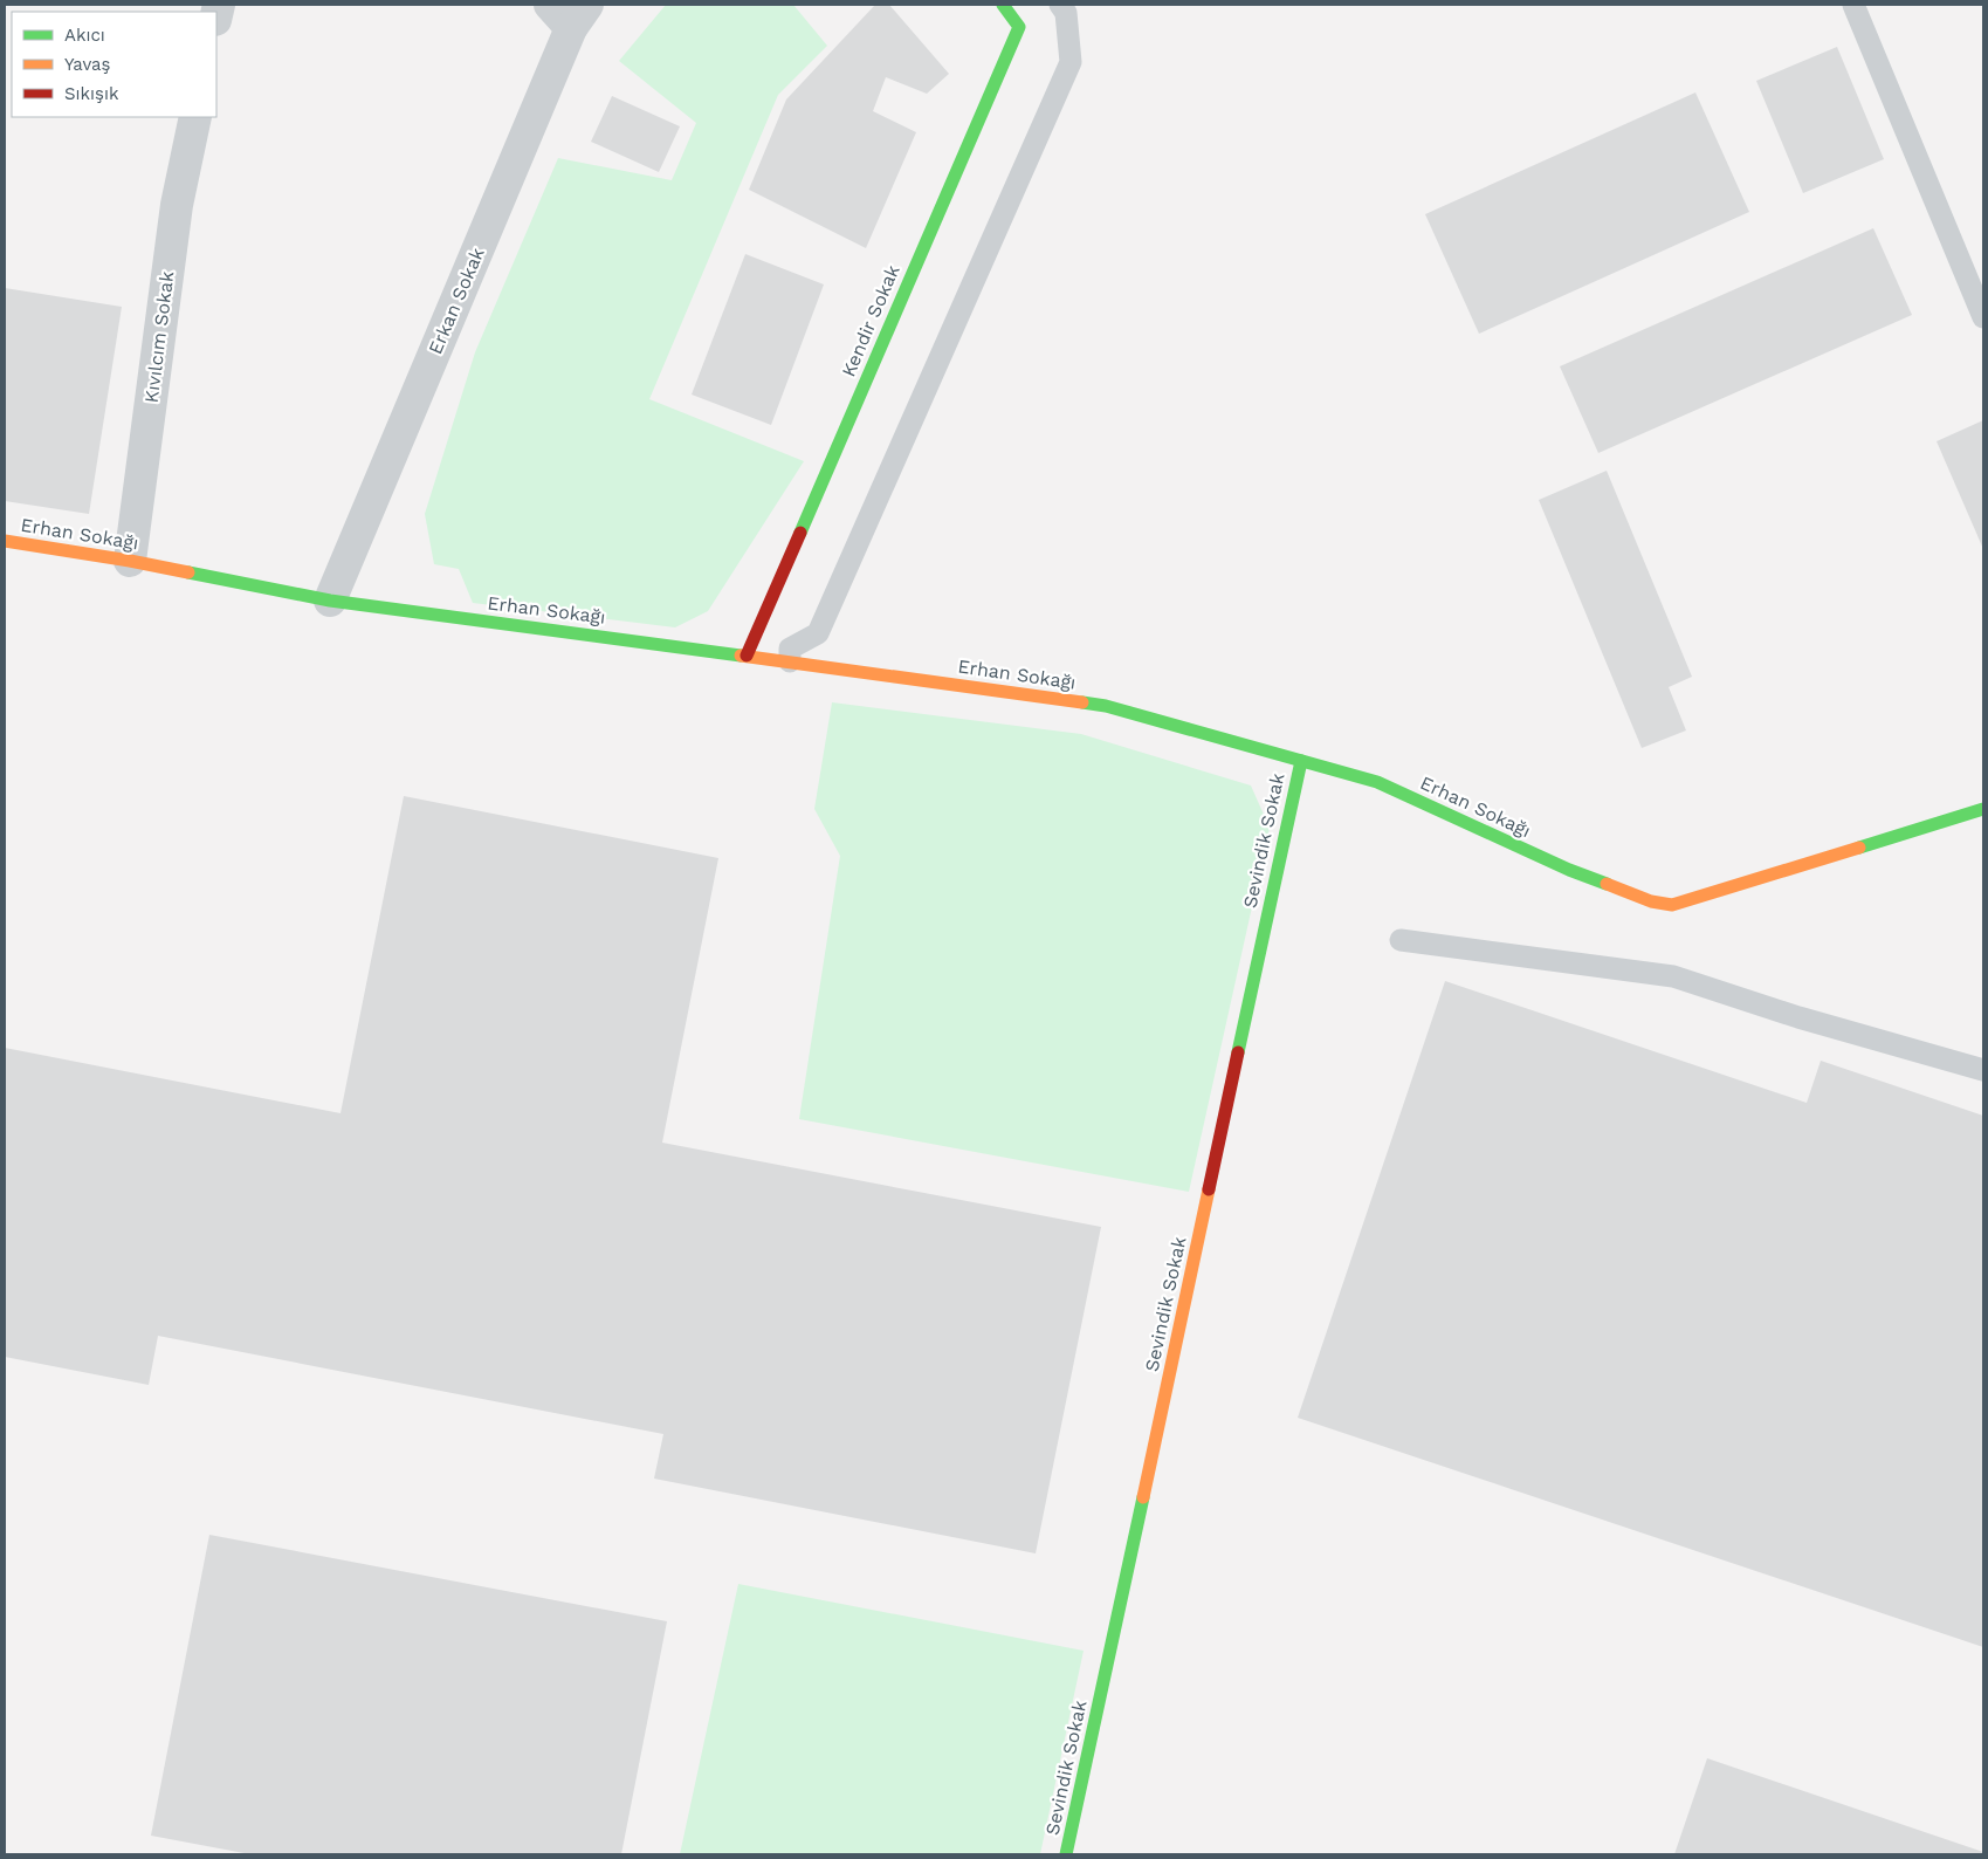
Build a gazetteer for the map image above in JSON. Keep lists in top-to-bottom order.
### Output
{
  "streets": {
    "street": [
      "Erkan Sokak",
      "Kendir Sokak",
      "Kıvılcım Sokak",
      "Erhan Sokağı",
      "Sevindik Sokak"
    ]
  },
  "crossings": [
    ["Erkan Sokak", "Erhan Sokağı"],
    ["Kendir Sokak", "Erhan Sokağı"],
    ["Kıvılcım Sokak", "Erhan Sokağı"],
    ["Erhan Sokağı", "Sevindik Sokak"]
  ],
  "legend": ["Akıcı", "Yavaş", "Sıkışık"]
}
